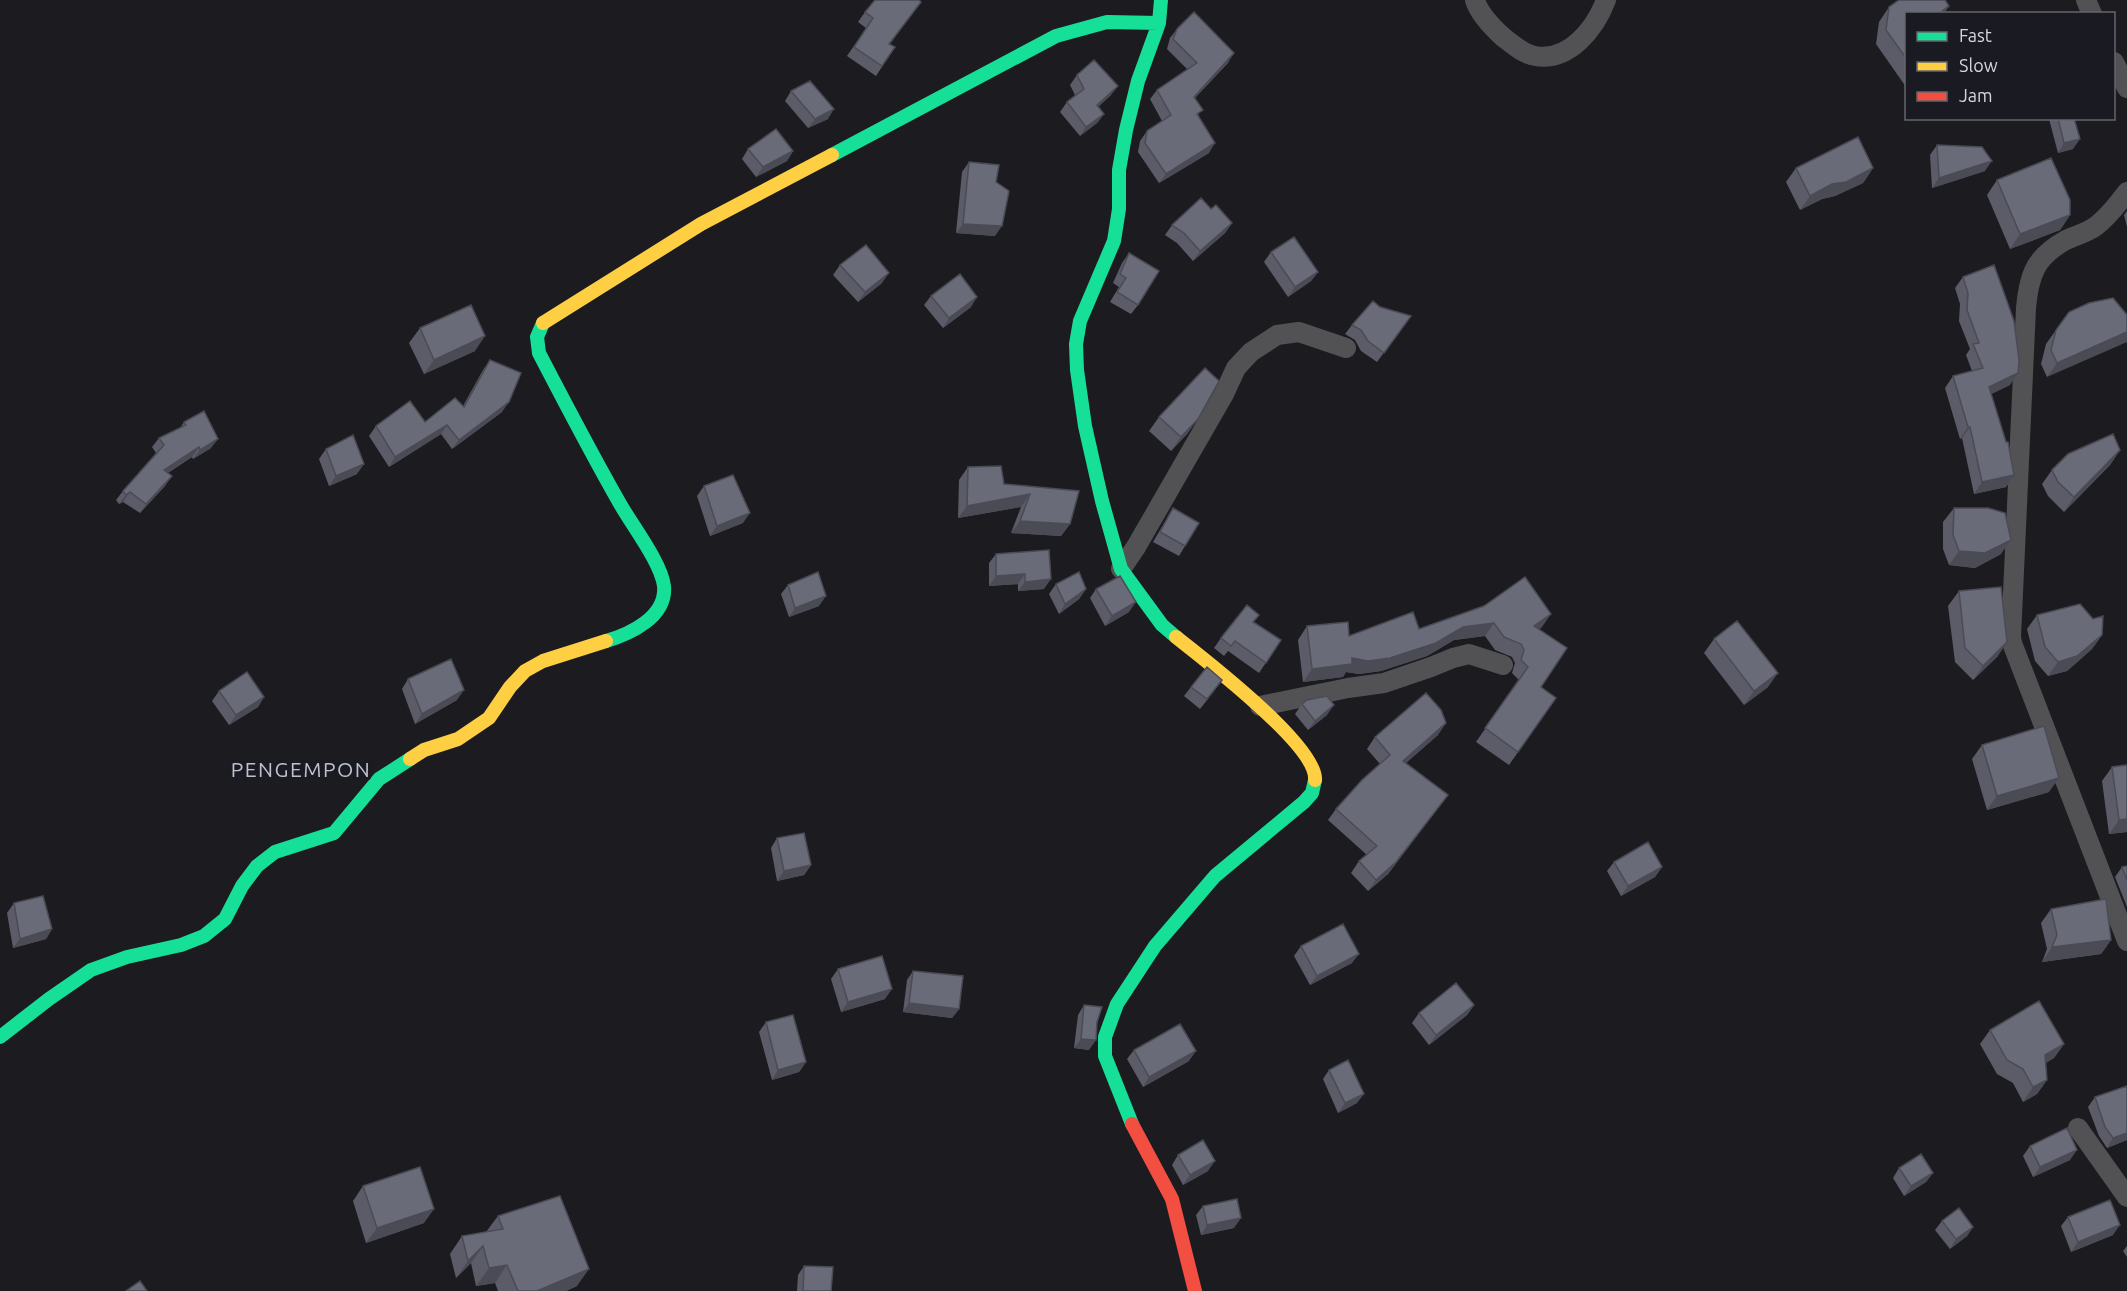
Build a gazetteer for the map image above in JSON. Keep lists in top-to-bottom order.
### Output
{
  "districts": ["PENGEMPON"],
  "legend": ["Fast", "Slow", "Jam"]
}
